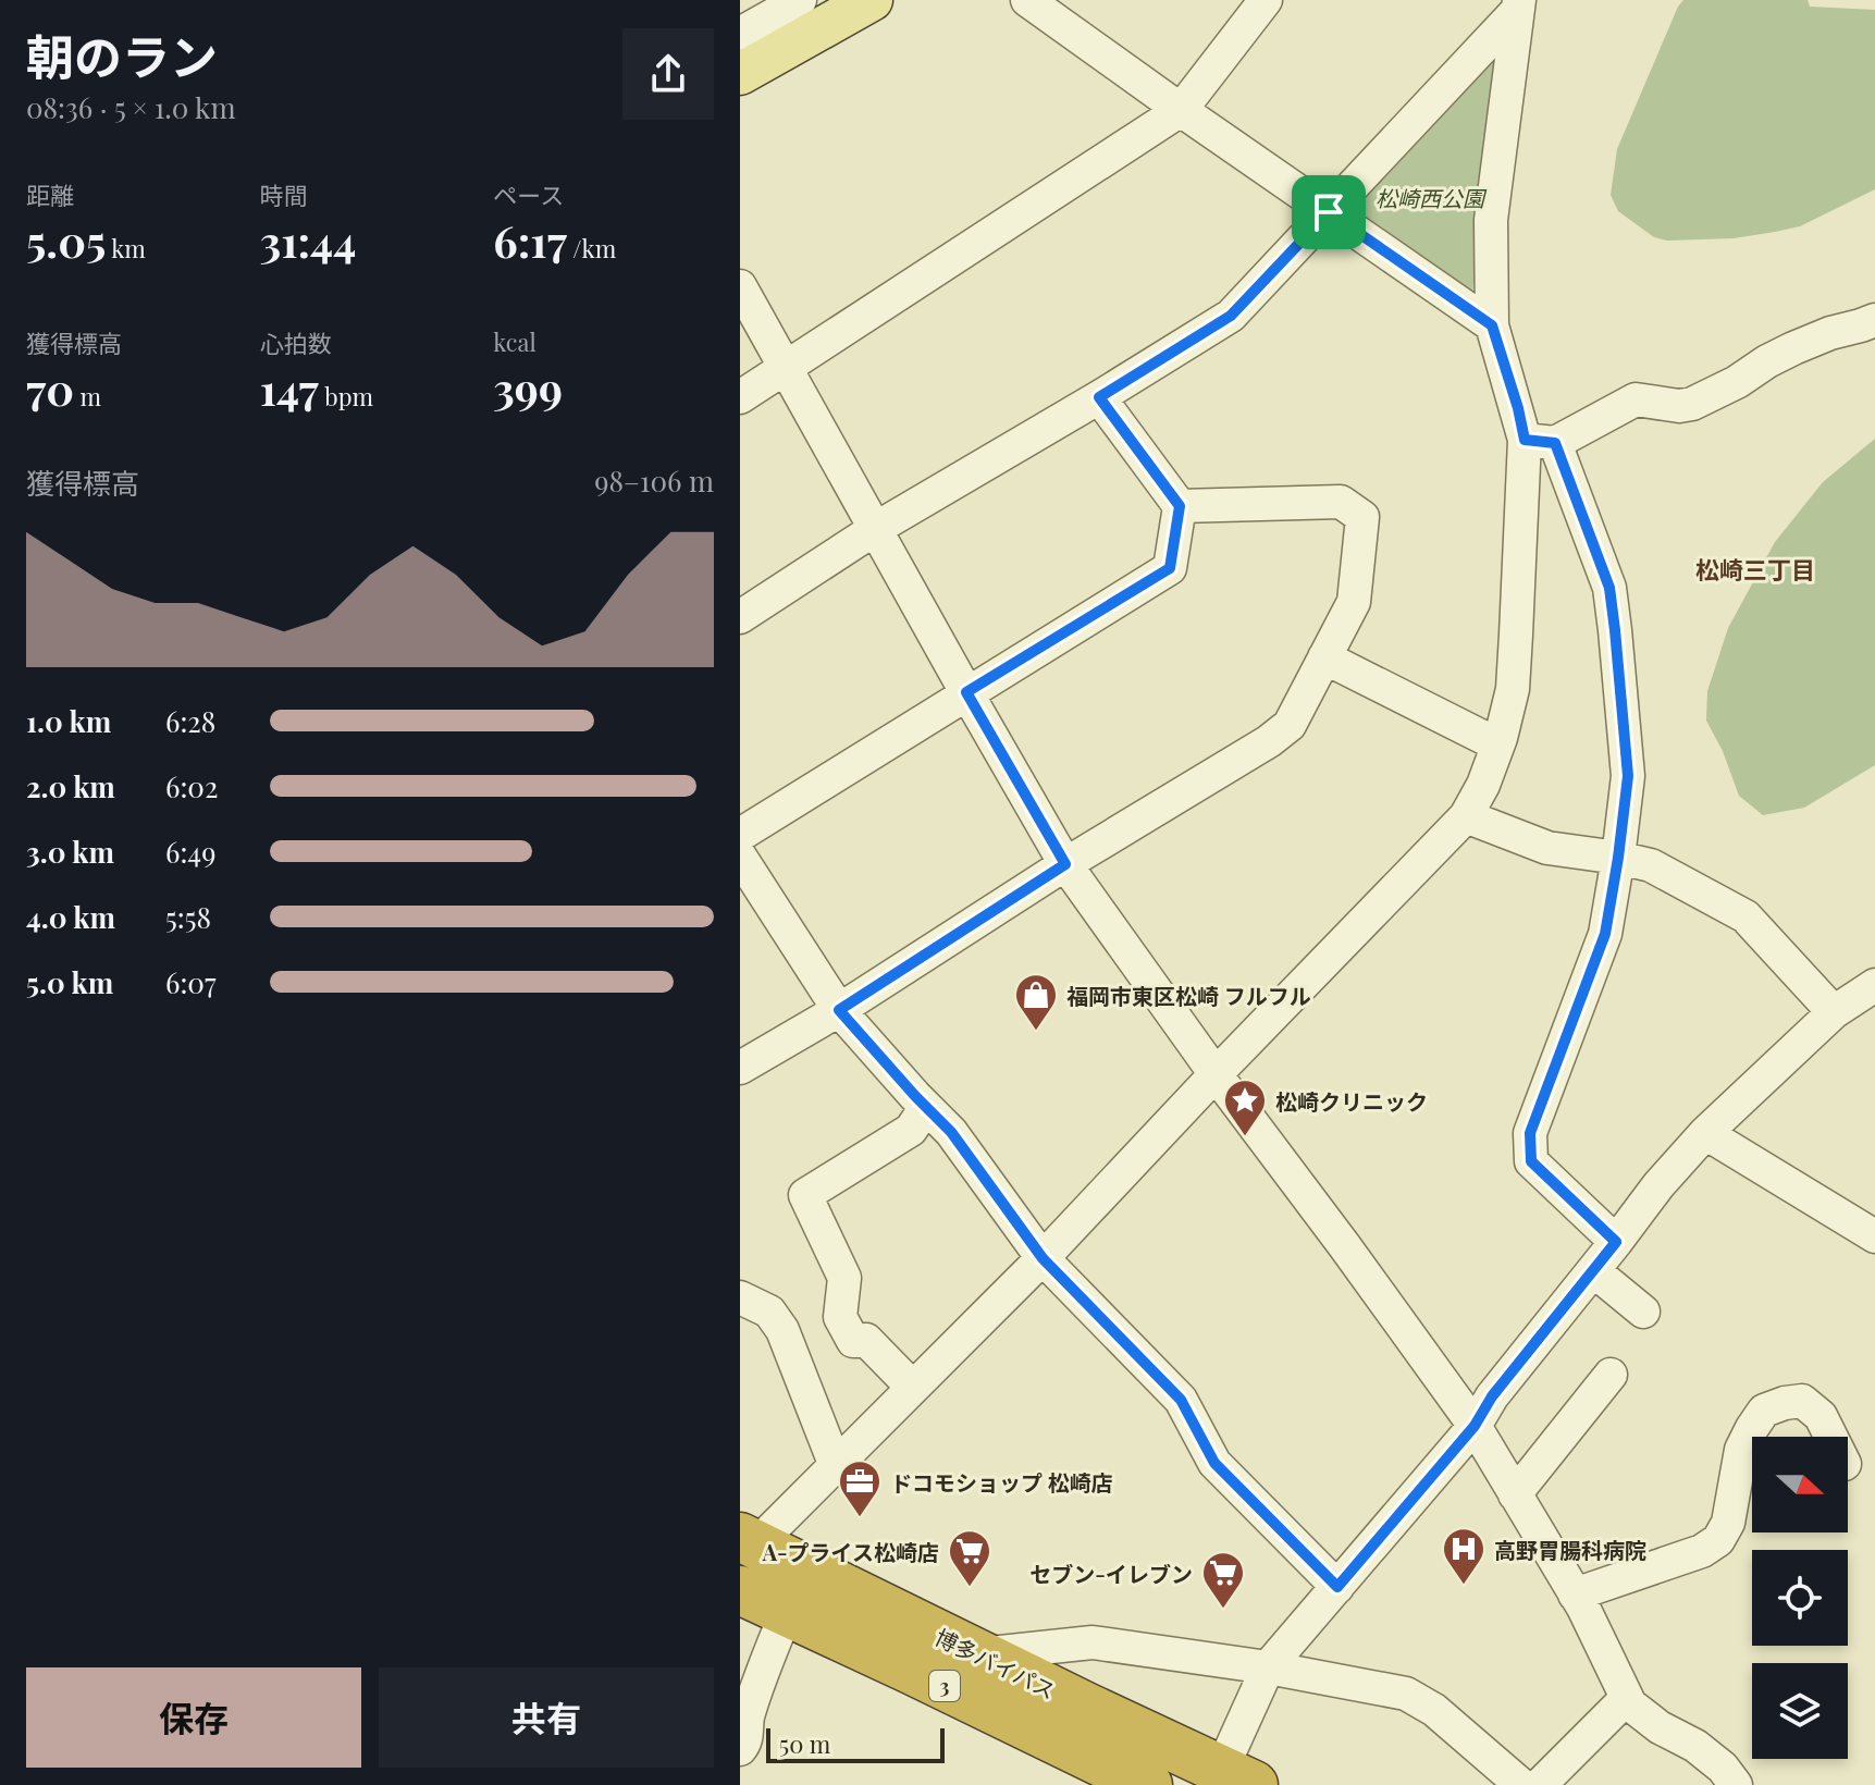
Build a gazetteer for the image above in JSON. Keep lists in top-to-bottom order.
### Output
{
  "streets": {
    "highway": ["博多バイパス", "3"]
  },
  "districts": ["松崎三丁目"],
  "parks": ["松崎西公園"],
  "places": {
    "shop": ["福岡市東区松崎 フルフル"],
    "place": ["松崎クリニック"],
    "office": ["ドコモショップ 松崎店"],
    "hospital": ["高野胃腸科病院"],
    "supermarket": ["A-プライス松崎店", "セブン-イレブン"]
  },
  "scale_bar": "50 m",
  "north": "right",
  "page": {
    "heading": ["朝のラン", "08:36 · 5 × 1.0 km"],
    "stats": [
      ["距離", "5.05 km"],
      ["時間", "31:44"],
      ["ペース", "6:17 /km"],
      ["獲得標高", "70 m"],
      ["心拍数", "147 bpm"],
      ["kcal", "399"]
    ],
    "chart": ["獲得標高", "98–106 m"],
    "list": [
      {
        "name": "1.0 km",
        "note": "6:28"
      },
      {
        "name": "2.0 km",
        "note": "6:02"
      },
      {
        "name": "3.0 km",
        "note": "6:49"
      },
      {
        "name": "4.0 km",
        "note": "5:58"
      },
      {
        "name": "5.0 km",
        "note": "6:07"
      }
    ],
    "buttons": ["保存", "共有"],
    "scale": "50 m"
  }
}
